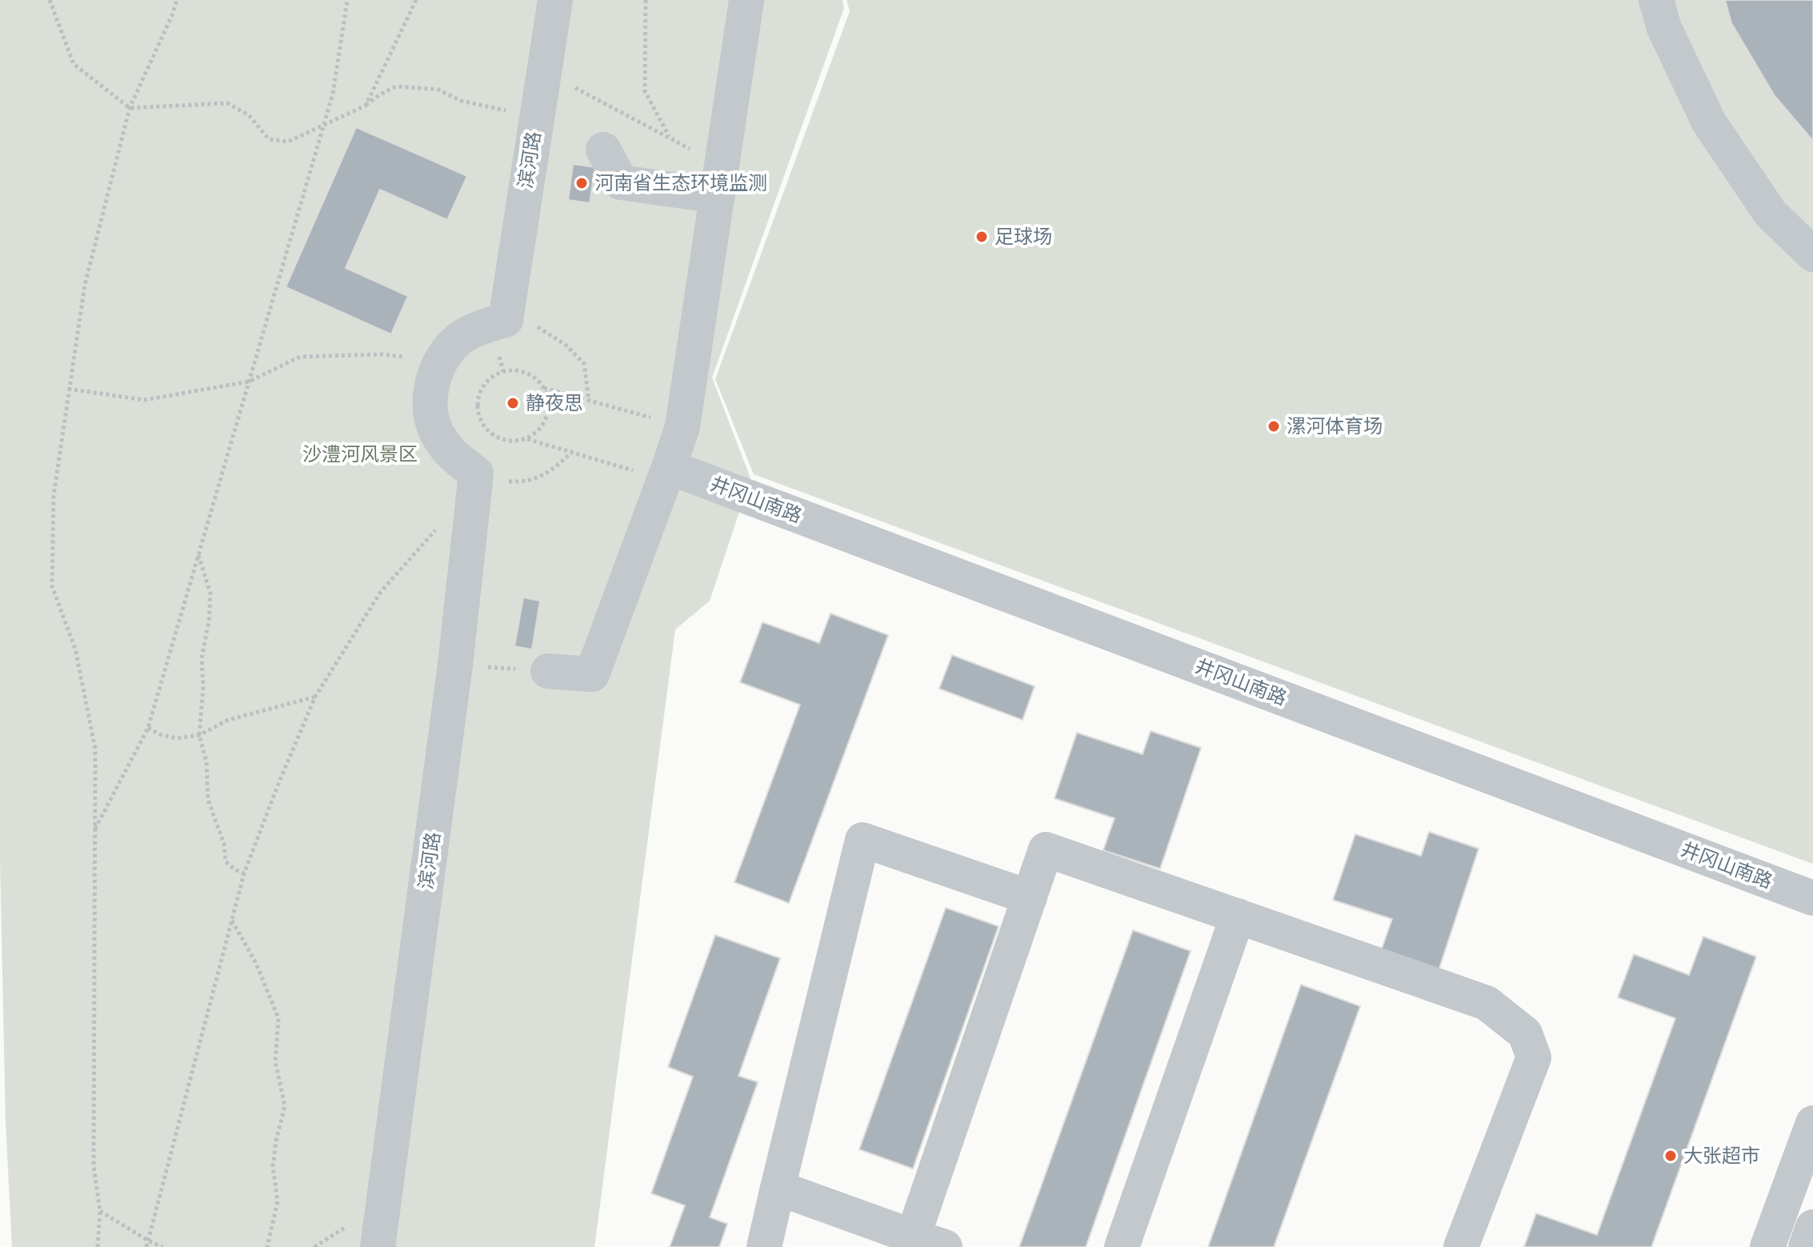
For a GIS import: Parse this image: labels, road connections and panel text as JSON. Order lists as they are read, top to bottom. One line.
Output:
{"streets":{"street":["滨河路","井冈山南路"]},"parks":["沙澧河风景区"],"places":["河南省生态环境监测","足球场","静夜思","漯河体育场","大张超市"]}
